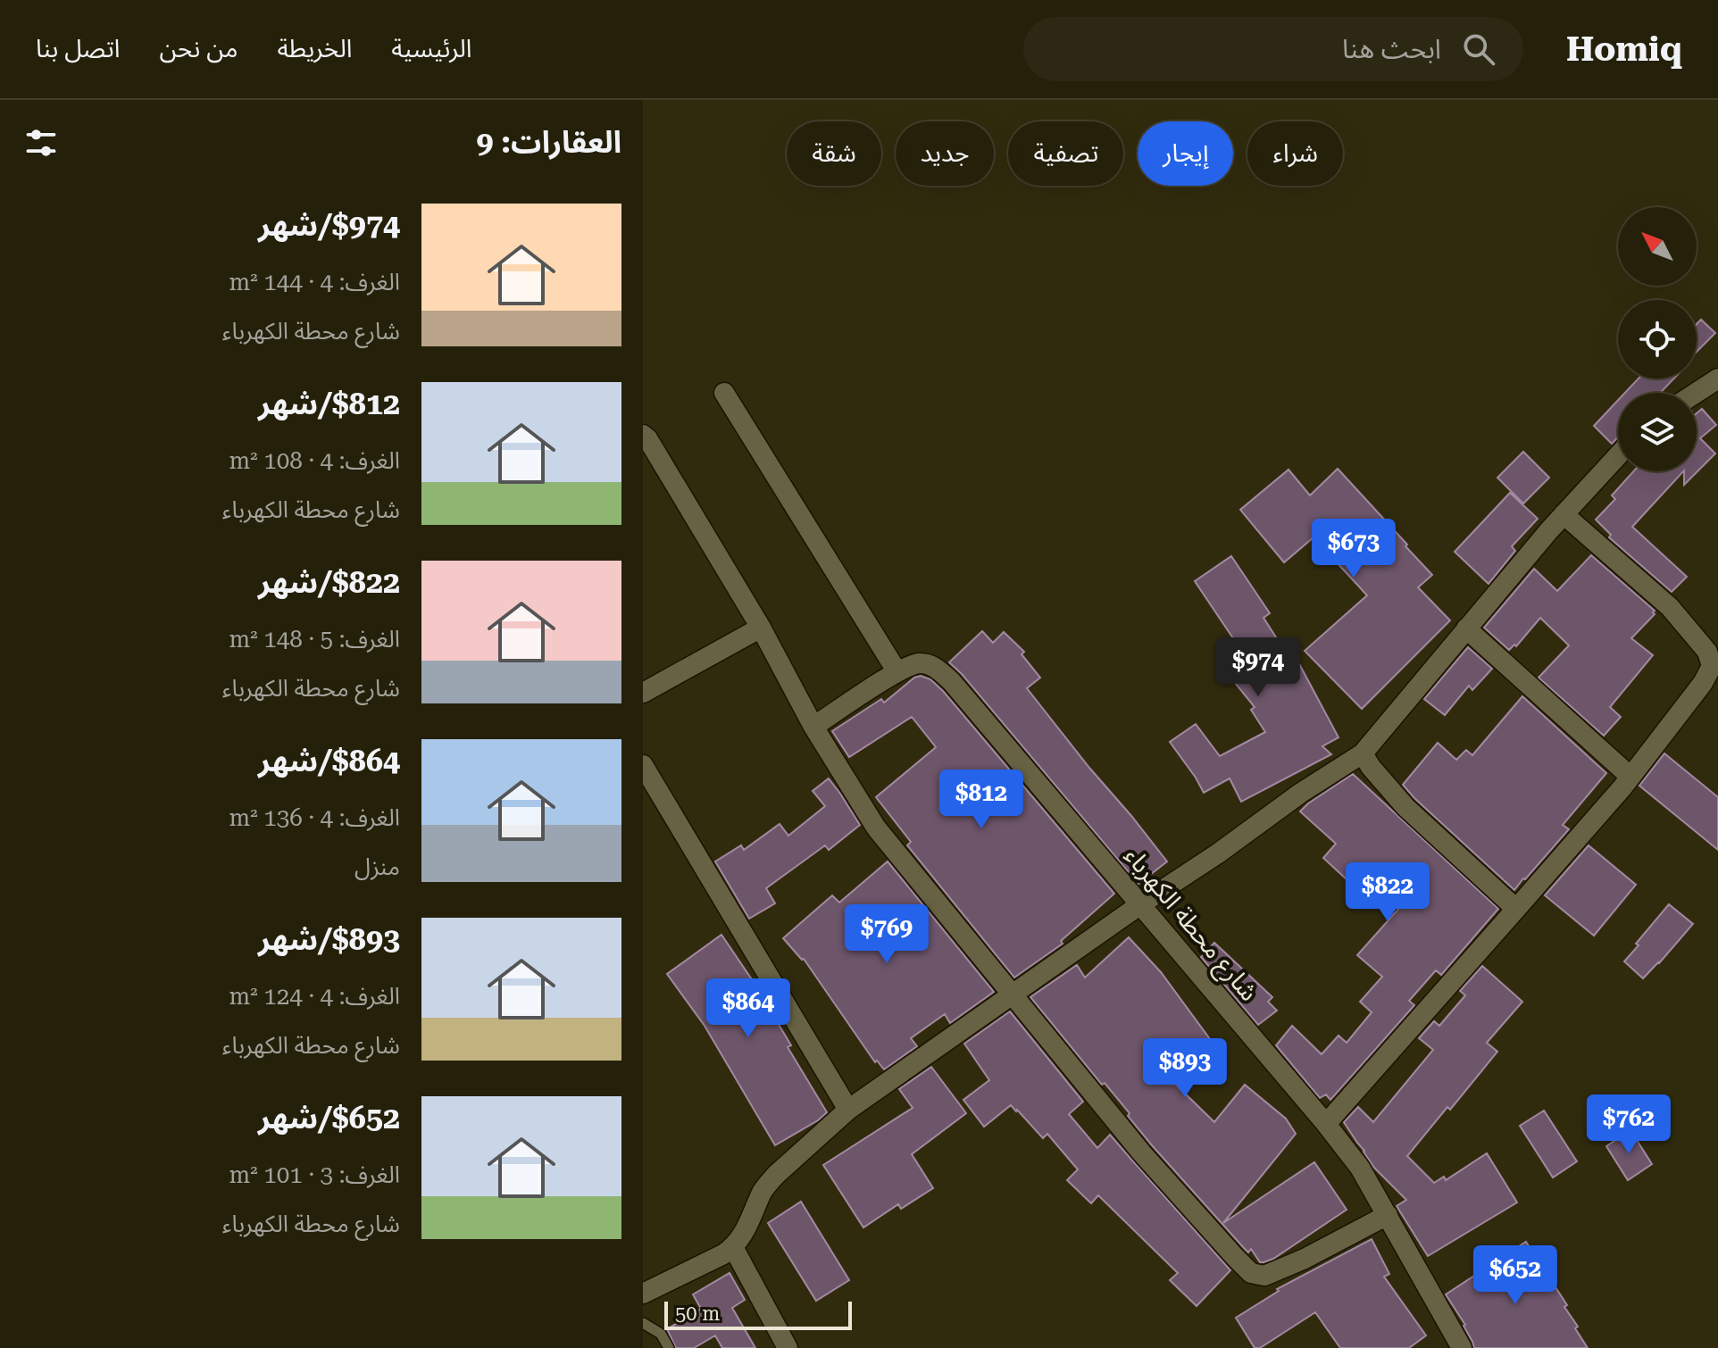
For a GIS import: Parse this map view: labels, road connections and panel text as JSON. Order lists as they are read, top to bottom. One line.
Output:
{"streets":{"street":["شارع محطة الكهرباء"]},"scale_bar":"50 m","north":"top left","page":{"header":"Homiq","search":"ابحث هنا","nav":["الرئيسية","الخريطة","من نحن","اتصل بنا"],"heading":"العقارات: 9","chip":["شراء","إيجار","تصفية","جديد","شقة"],"list":[{"name":"$974/شهر","note":"الغرف: 4 · 144 m² · شارع محطة الكهرباء"},{"name":"$812/شهر","note":"الغرف: 4 · 108 m² · شارع محطة الكهرباء"},{"name":"$822/شهر","note":"الغرف: 5 · 148 m² · شارع محطة الكهرباء"},{"name":"$864/شهر","note":"الغرف: 4 · 136 m² · منزل"},{"name":"$893/شهر","note":"الغرف: 4 · 124 m² · شارع محطة الكهرباء"},{"name":"$652/شهر","note":"الغرف: 3 · 101 m² · شارع محطة الكهرباء"}],"price":["$673","$974","$812","$822","$769","$864","$893","$762","$652"],"scale":"50 m"}}
